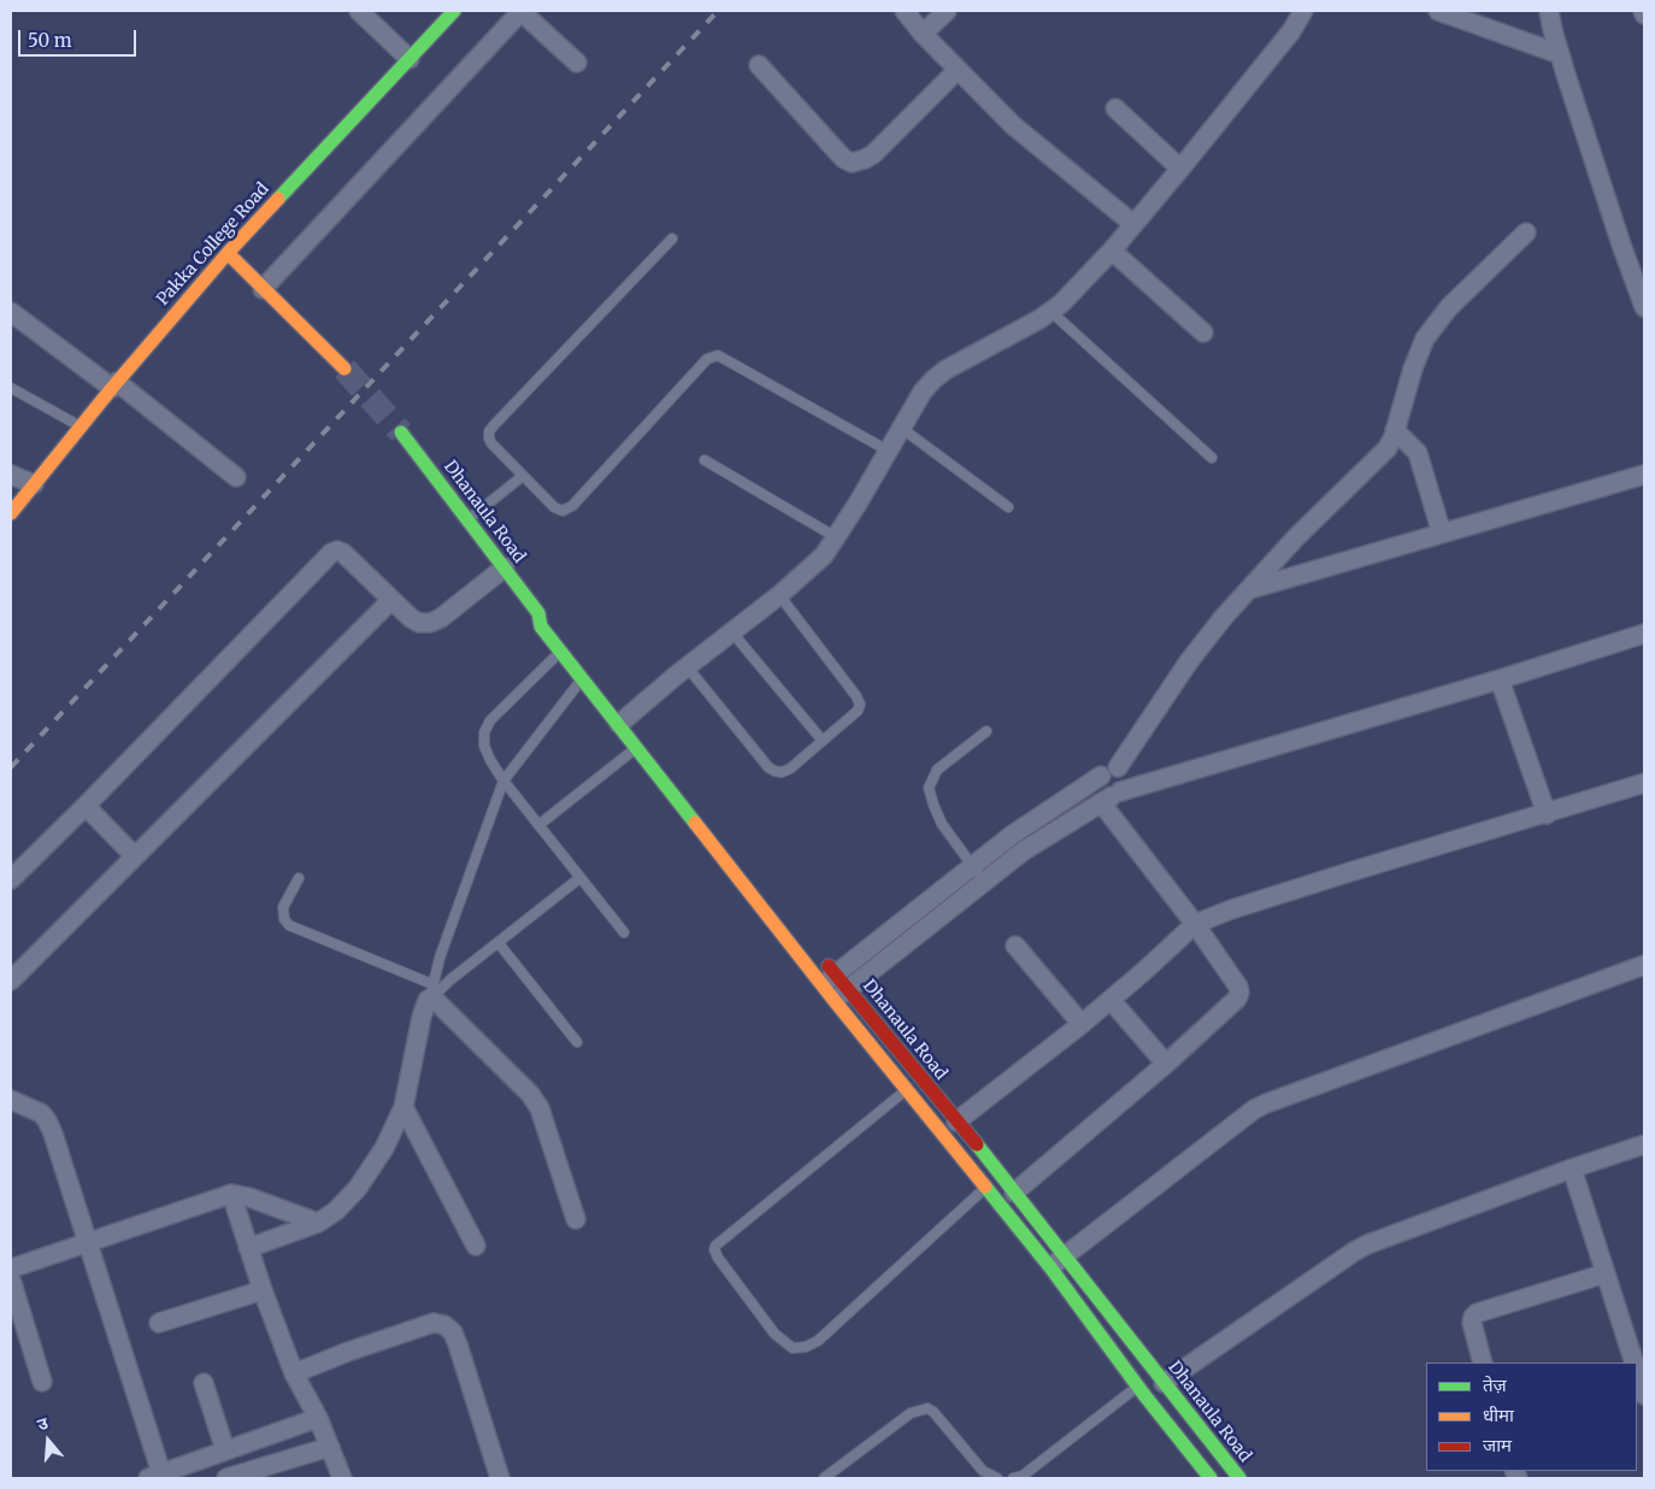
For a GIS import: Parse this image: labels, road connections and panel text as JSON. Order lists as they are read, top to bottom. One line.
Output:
{"streets":{"street":["Pakka College Road","Dhanaula Road"]},"legend":["तेज़","धीमा","जाम"],"scale_bar":"50 m","north":"top"}
